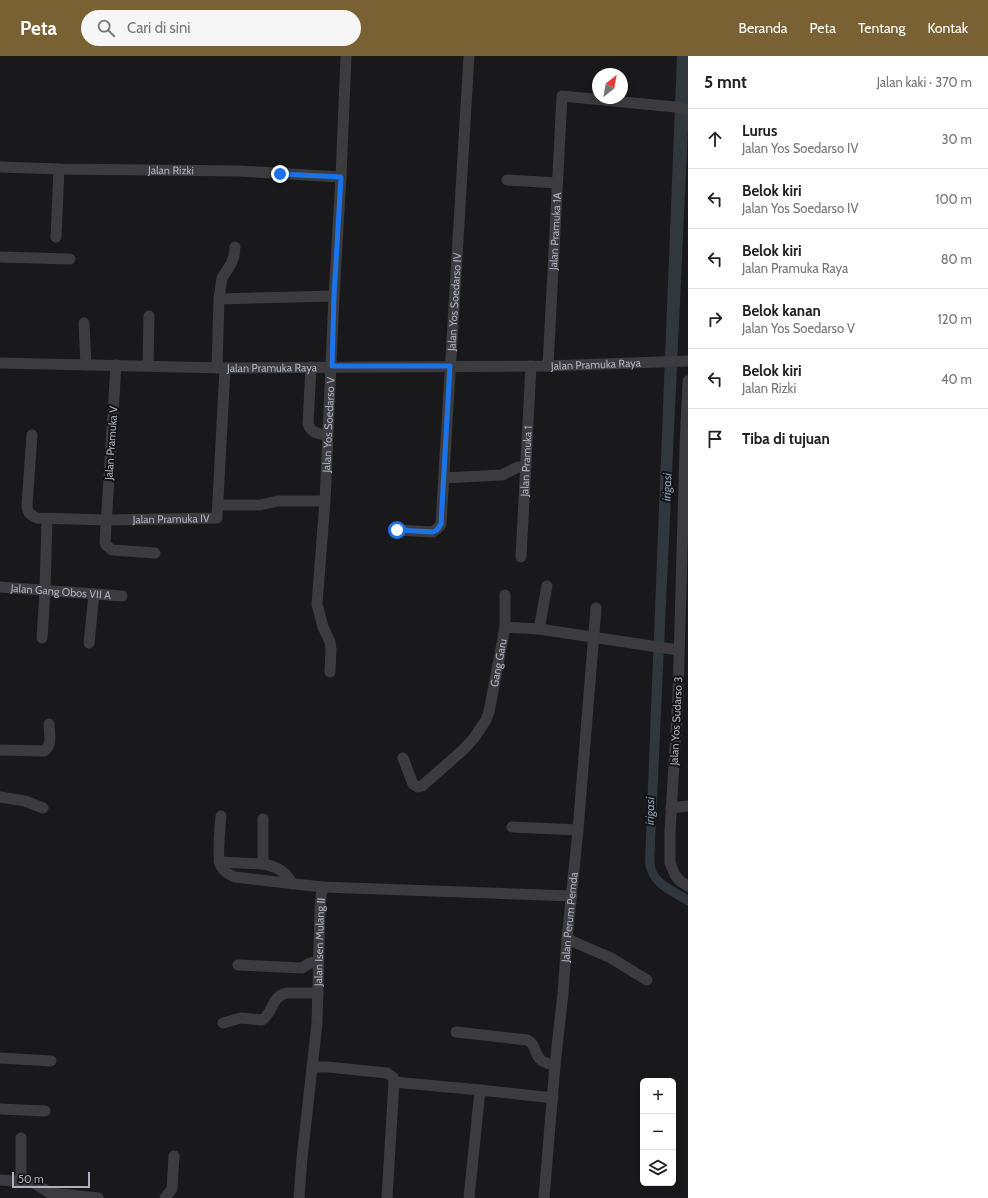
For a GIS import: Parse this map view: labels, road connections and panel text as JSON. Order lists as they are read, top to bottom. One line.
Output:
{"streets":{"street":["Jalan Rizki","Jalan Pramuka 1A","Jalan Yos Soedarso IV","Jalan Pramuka Raya","Jalan Yos Soedarso V","Jalan Pramuka V","Jalan Pramuka 1","Jalan Pramuka IV","Jalan Gang Obos VII A","Gang Garu","Jalan Yos Sudarso 3","Jalan Perum Pemda","Jalan Isen Mulang II"]},"crossings":[["Jalan Rizki","Jalan Yos Soedarso V"],["Jalan Pramuka 1A","Jalan Pramuka Raya"],["Jalan Yos Soedarso IV","Jalan Pramuka Raya"],["Jalan Pramuka Raya","Jalan Yos Soedarso V"],["Jalan Pramuka Raya","Jalan Pramuka V"],["Jalan Pramuka Raya","Jalan Pramuka 1"],["Jalan Pramuka Raya","Jalan Pramuka IV"],["Jalan Pramuka V","Jalan Pramuka IV"],["Gang Garu","Jalan Yos Sudarso 3"],["Gang Garu","Jalan Perum Pemda"],["Jalan Perum Pemda","Jalan Isen Mulang II"]],"water":["irigasi"],"scale_bar":"50 m","north":"top right","page":{"header":"Peta","search":"Cari di sini","nav":["Beranda","Peta","Tentang","Kontak"],"heading":["5 mnt","Jalan kaki · 370 m"],"list":[["Lurus","Jalan Yos Soedarso IV","30 m"],["Belok kiri","Jalan Yos Soedarso IV","100 m"],["Belok kiri","Jalan Pramuka Raya","80 m"],["Belok kanan","Jalan Yos Soedarso V","120 m"],["Belok kiri","Jalan Rizki","40 m"],"Tiba di tujuan"],"map_buttons":["+","−"],"scale":"50 m"}}
